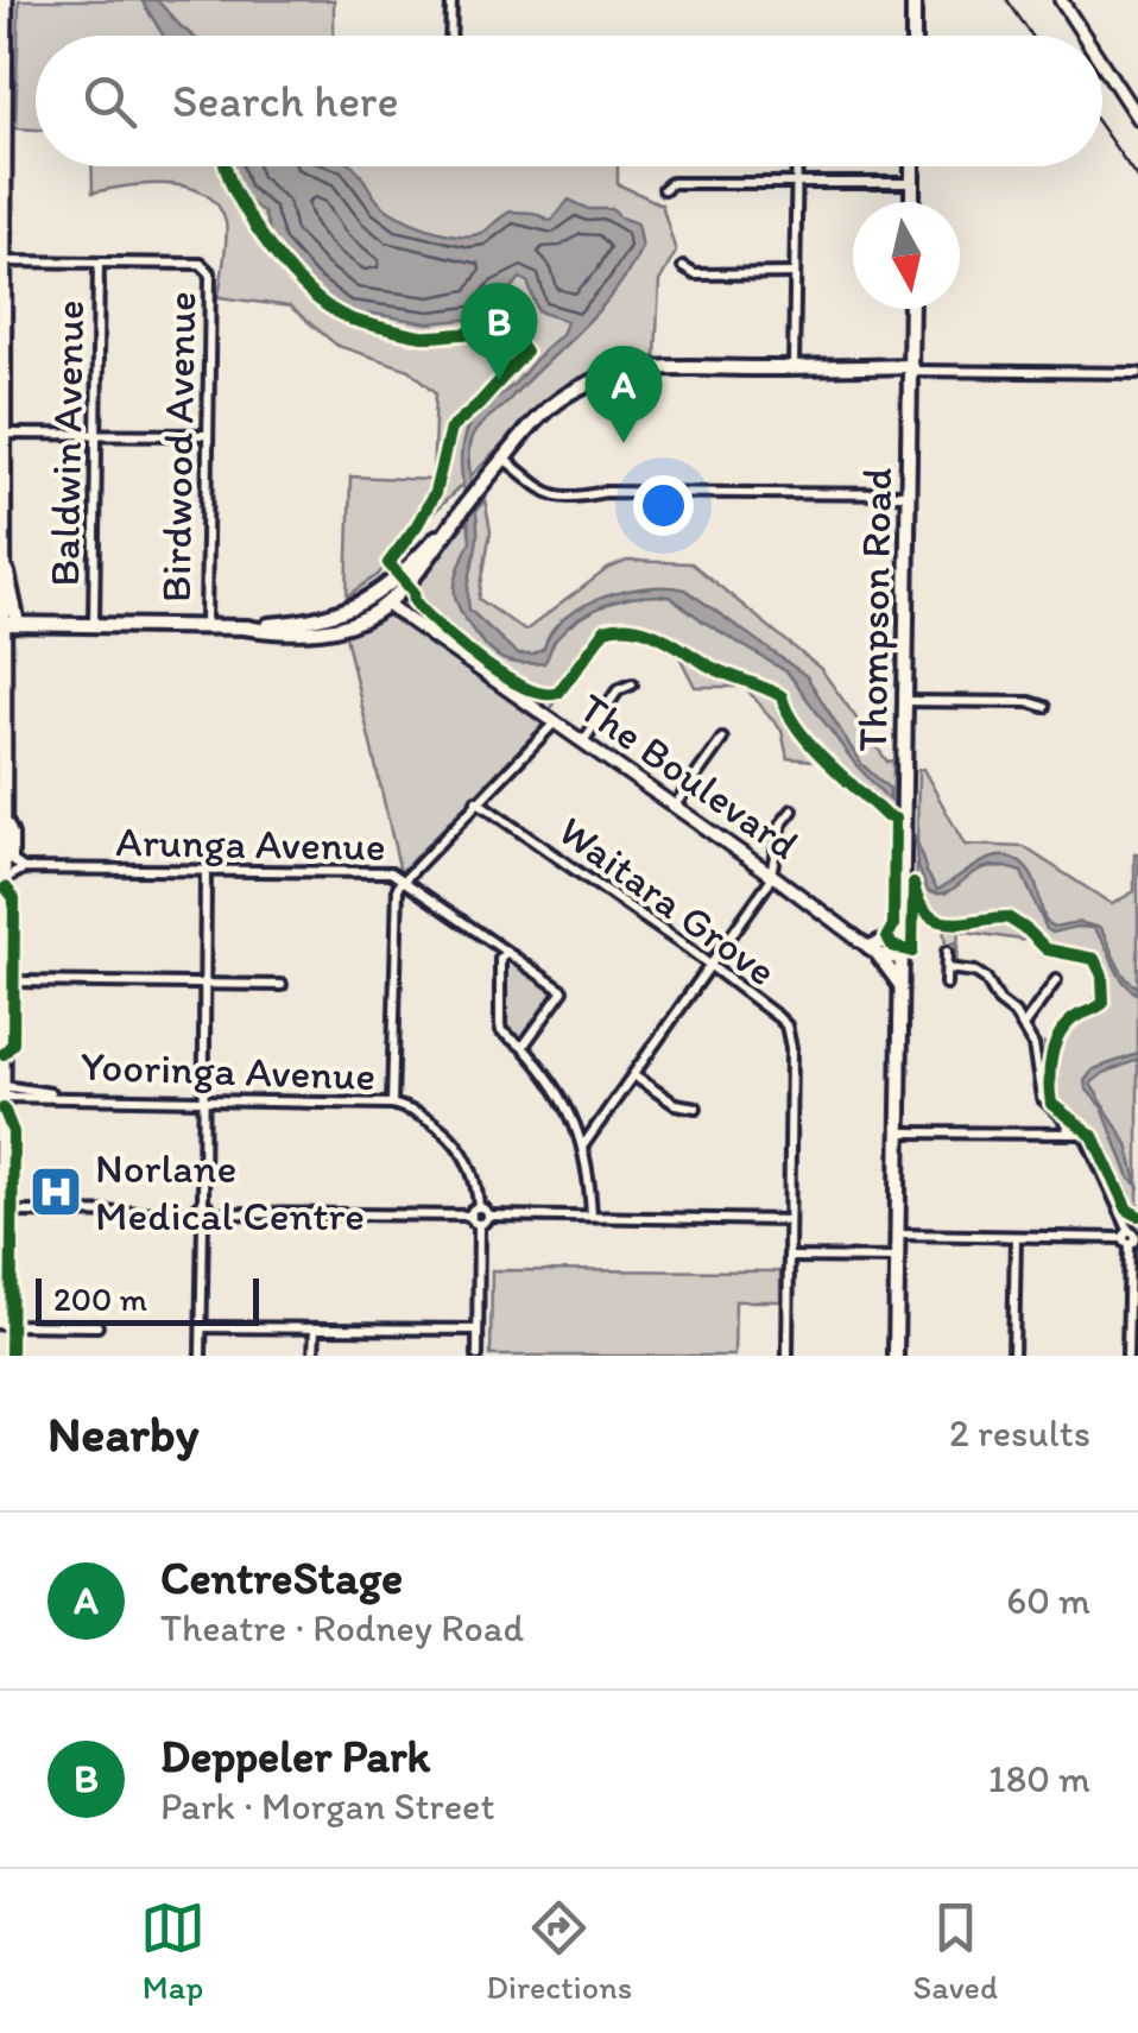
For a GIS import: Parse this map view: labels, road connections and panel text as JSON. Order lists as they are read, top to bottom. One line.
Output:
{"streets":{"main road":["Thompson Road"],"street":["Baldwin Avenue","Birdwood Avenue","The Boulevard","Arunga Avenue","Waitara Grove","Yooringa Avenue"]},"crossings":[["Baldwin Avenue","Birdwood Avenue"],["Thompson Road","The Boulevard"],["The Boulevard","Arunga Avenue"],["Arunga Avenue","Waitara Grove"]],"places":{"hospital":["Norlane Medical Centre"]},"scale_bar":"200 m","north":"bottom","page":{"search":"Search here","pins":["B","A"],"scale":"200 m","heading":["Nearby","2 results"],"list":[{"mark":"A","name":"CentreStage","note":"Theatre · Rodney Road","value":"60 m"},{"mark":"B","name":"Deppeler Park","note":"Park · Morgan Street","value":"180 m"}],"nav":["Map","Directions","Saved"]}}
